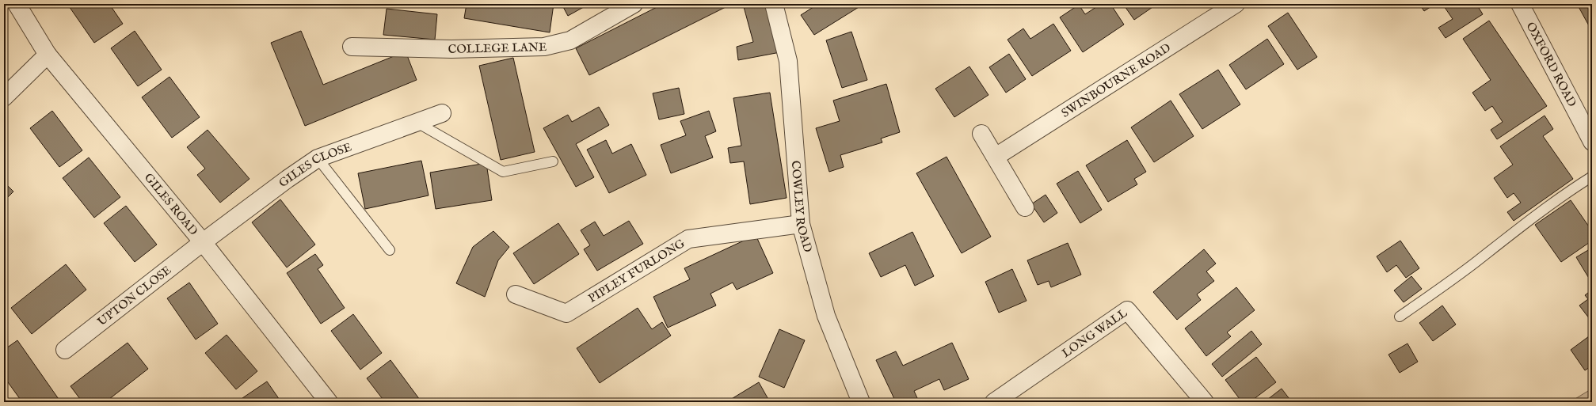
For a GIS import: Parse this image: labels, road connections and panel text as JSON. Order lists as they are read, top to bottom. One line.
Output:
{"streets":{"street":["COLLEGE LANE","OXFORD ROAD","SWINBOURNE ROAD","GILES CLOSE","GILES ROAD","COWLEY ROAD","PIPLEY FURLONG","UPTON CLOSE","LONG WALL"]},"crossings":[["GILES CLOSE","GILES ROAD"],["GILES CLOSE","UPTON CLOSE"],["GILES ROAD","UPTON CLOSE"],["COWLEY ROAD","PIPLEY FURLONG"]]}
